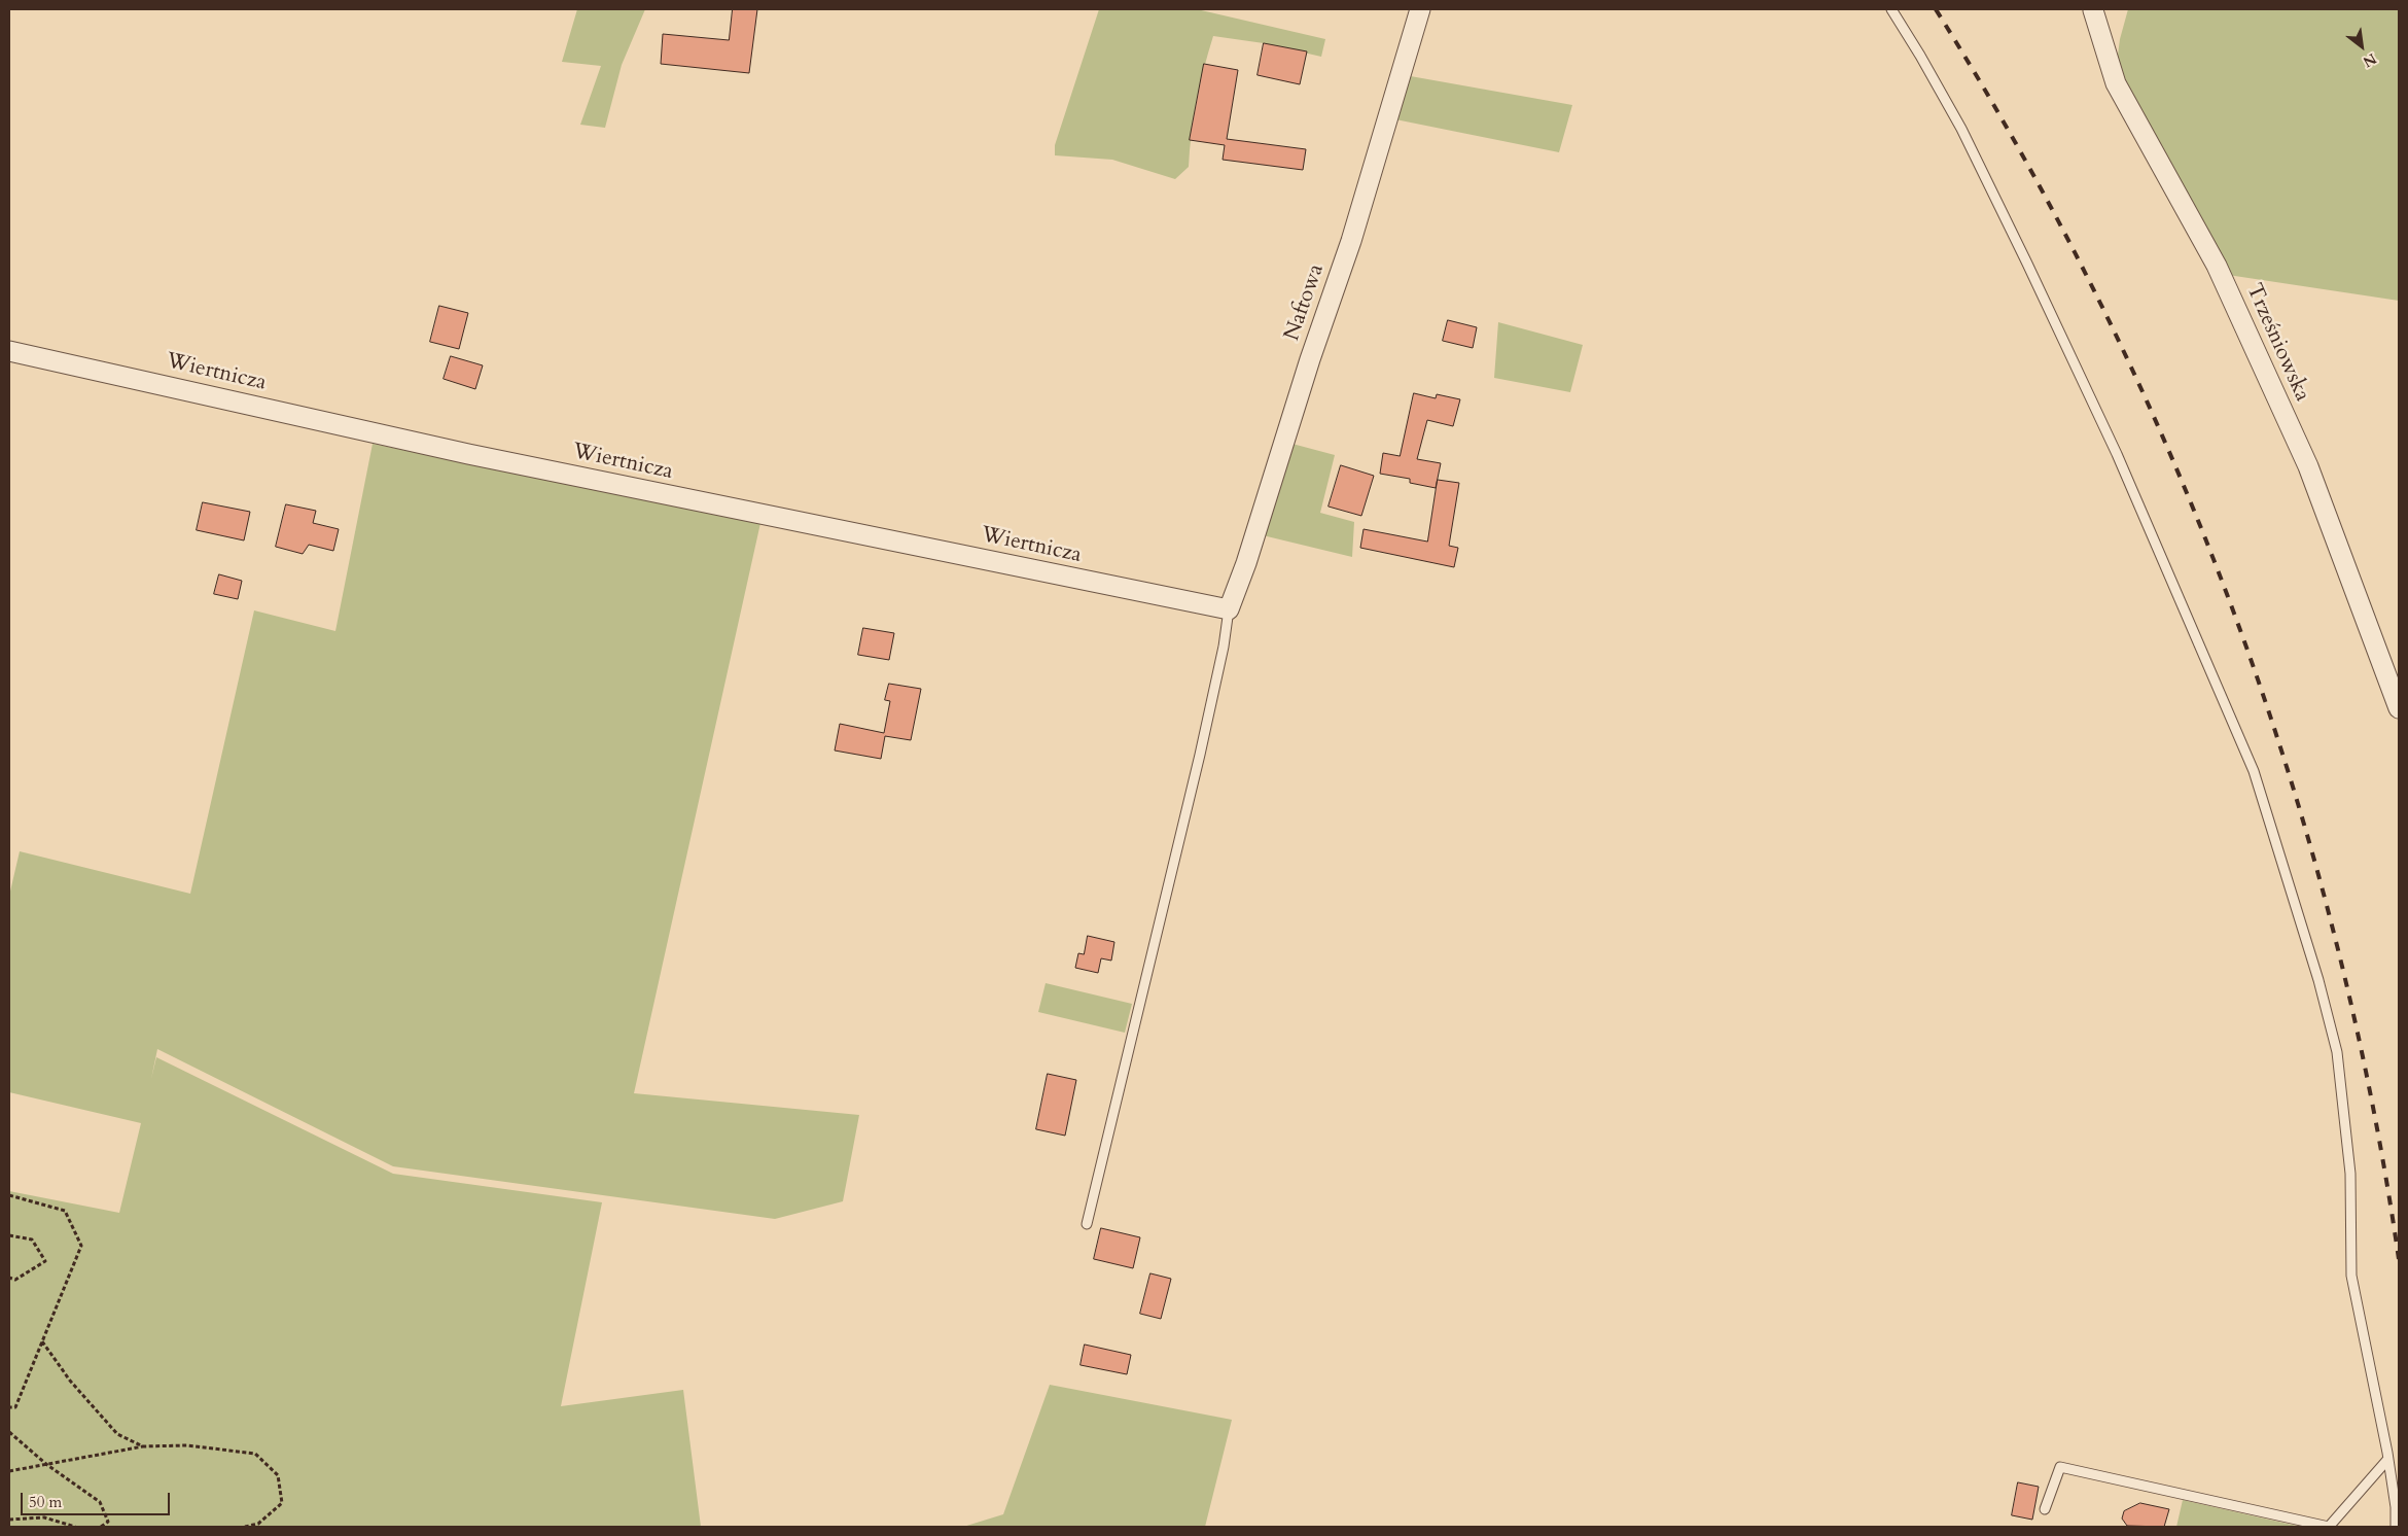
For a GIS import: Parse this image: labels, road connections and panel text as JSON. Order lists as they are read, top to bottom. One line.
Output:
{"streets":{"street":["Naftowa","Trześniowska","Wiertnicza"]},"crossings":[["Naftowa","Wiertnicza"]],"scale_bar":"50 m","north":"bottom right"}
